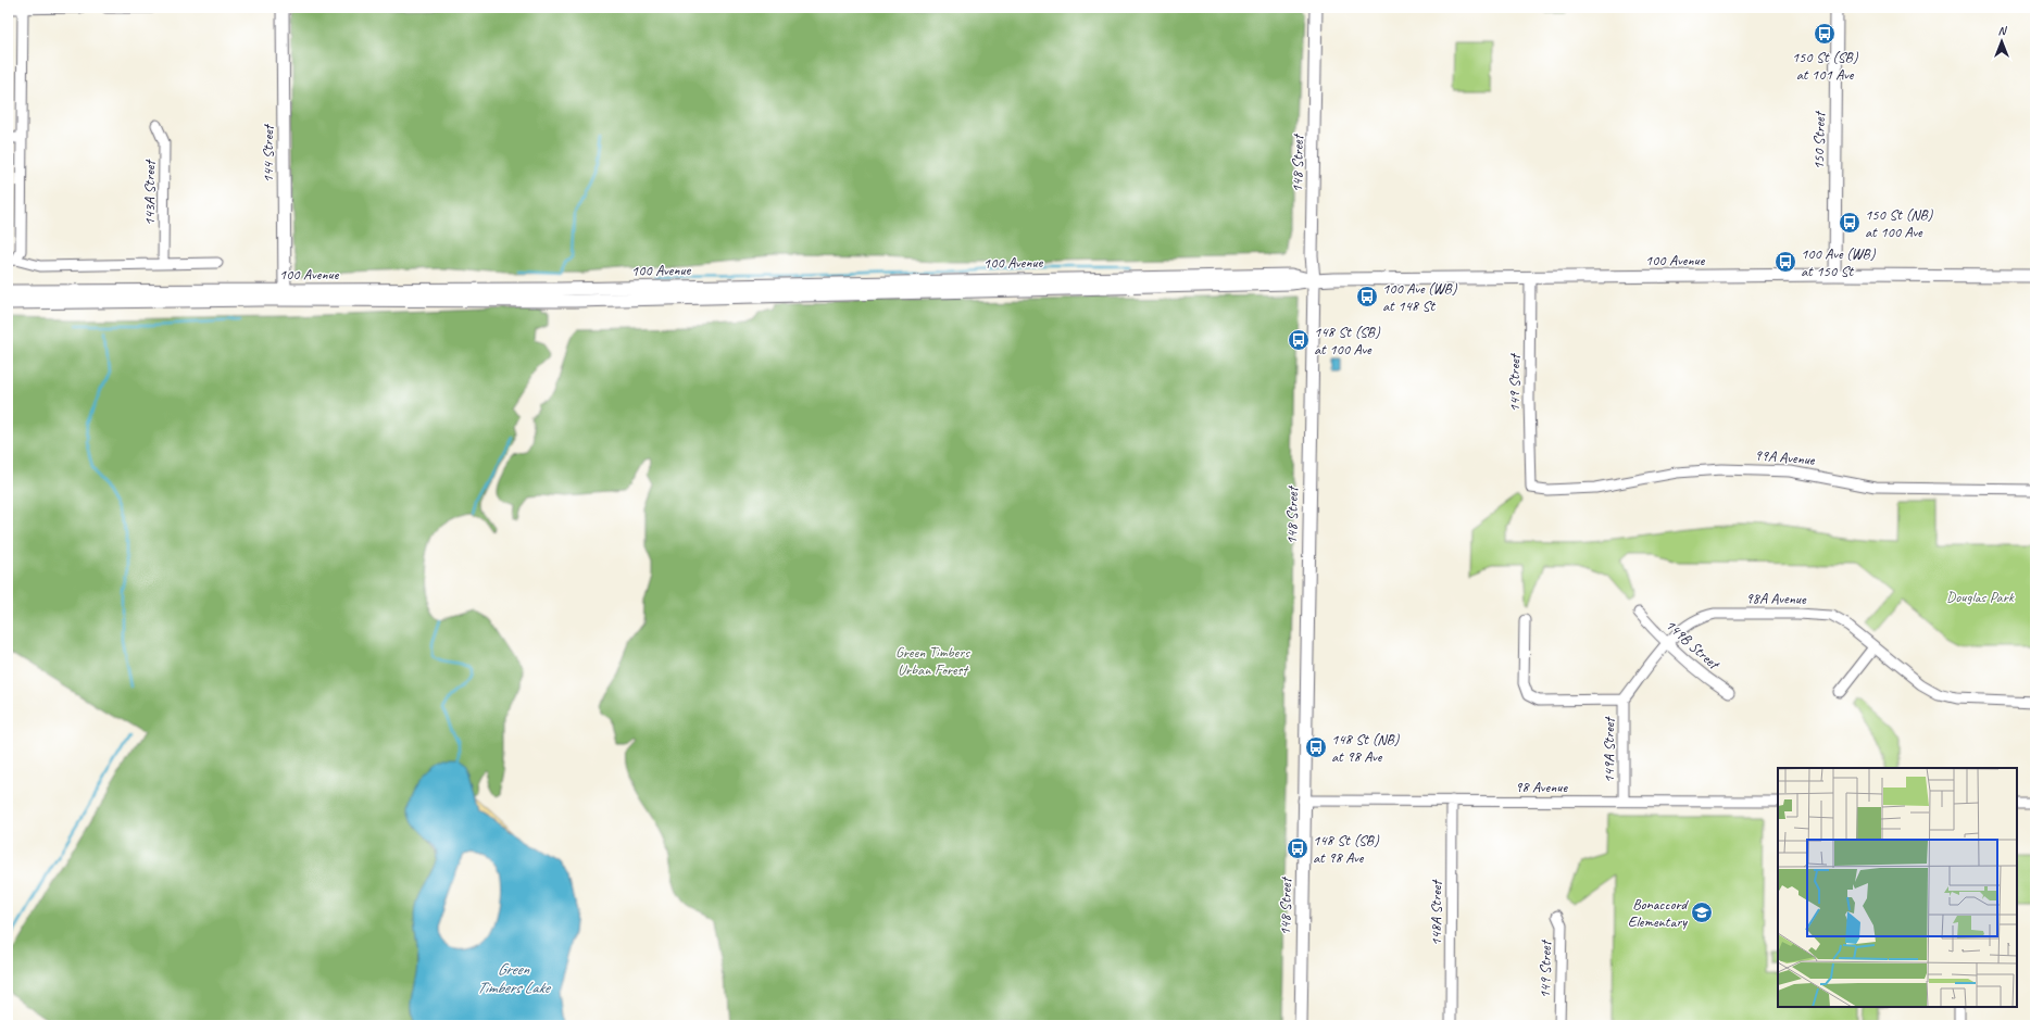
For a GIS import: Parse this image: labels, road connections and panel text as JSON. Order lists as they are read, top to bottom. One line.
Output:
{"streets":{"main road":["150 Street","144 Street","148 Street","100 Avenue"],"street":["143A Street","149 Street","99A Avenue","98A Avenue","149B Street","149A Street","98 Avenue","148A Street"]},"crossings":[["150 Street","100 Avenue"],["144 Street","100 Avenue"],["148 Street","100 Avenue"],["148 Street","98 Avenue"],["100 Avenue","149 Street"],["149 Street","99A Avenue"],["98A Avenue","149B Street"],["98A Avenue","149A Street"],["149A Street","98 Avenue"],["98 Avenue","148A Street"]],"water":["Green Timbers Lake"],"parks":["Douglas Park","Green Timbers Urban Forest"],"places":{"bus stop":["150 St (SB) at 101 Ave","150 St (NB) at 100 Ave","100 Ave (WB) at 150 St","100 Ave (WB) at 148 St","148 St (SB) at 100 Ave","148 St (NB) at 98 Ave","148 St (SB) at 98 Ave"],"school or university":["Bonaccord Elementary"]},"north":"top"}
